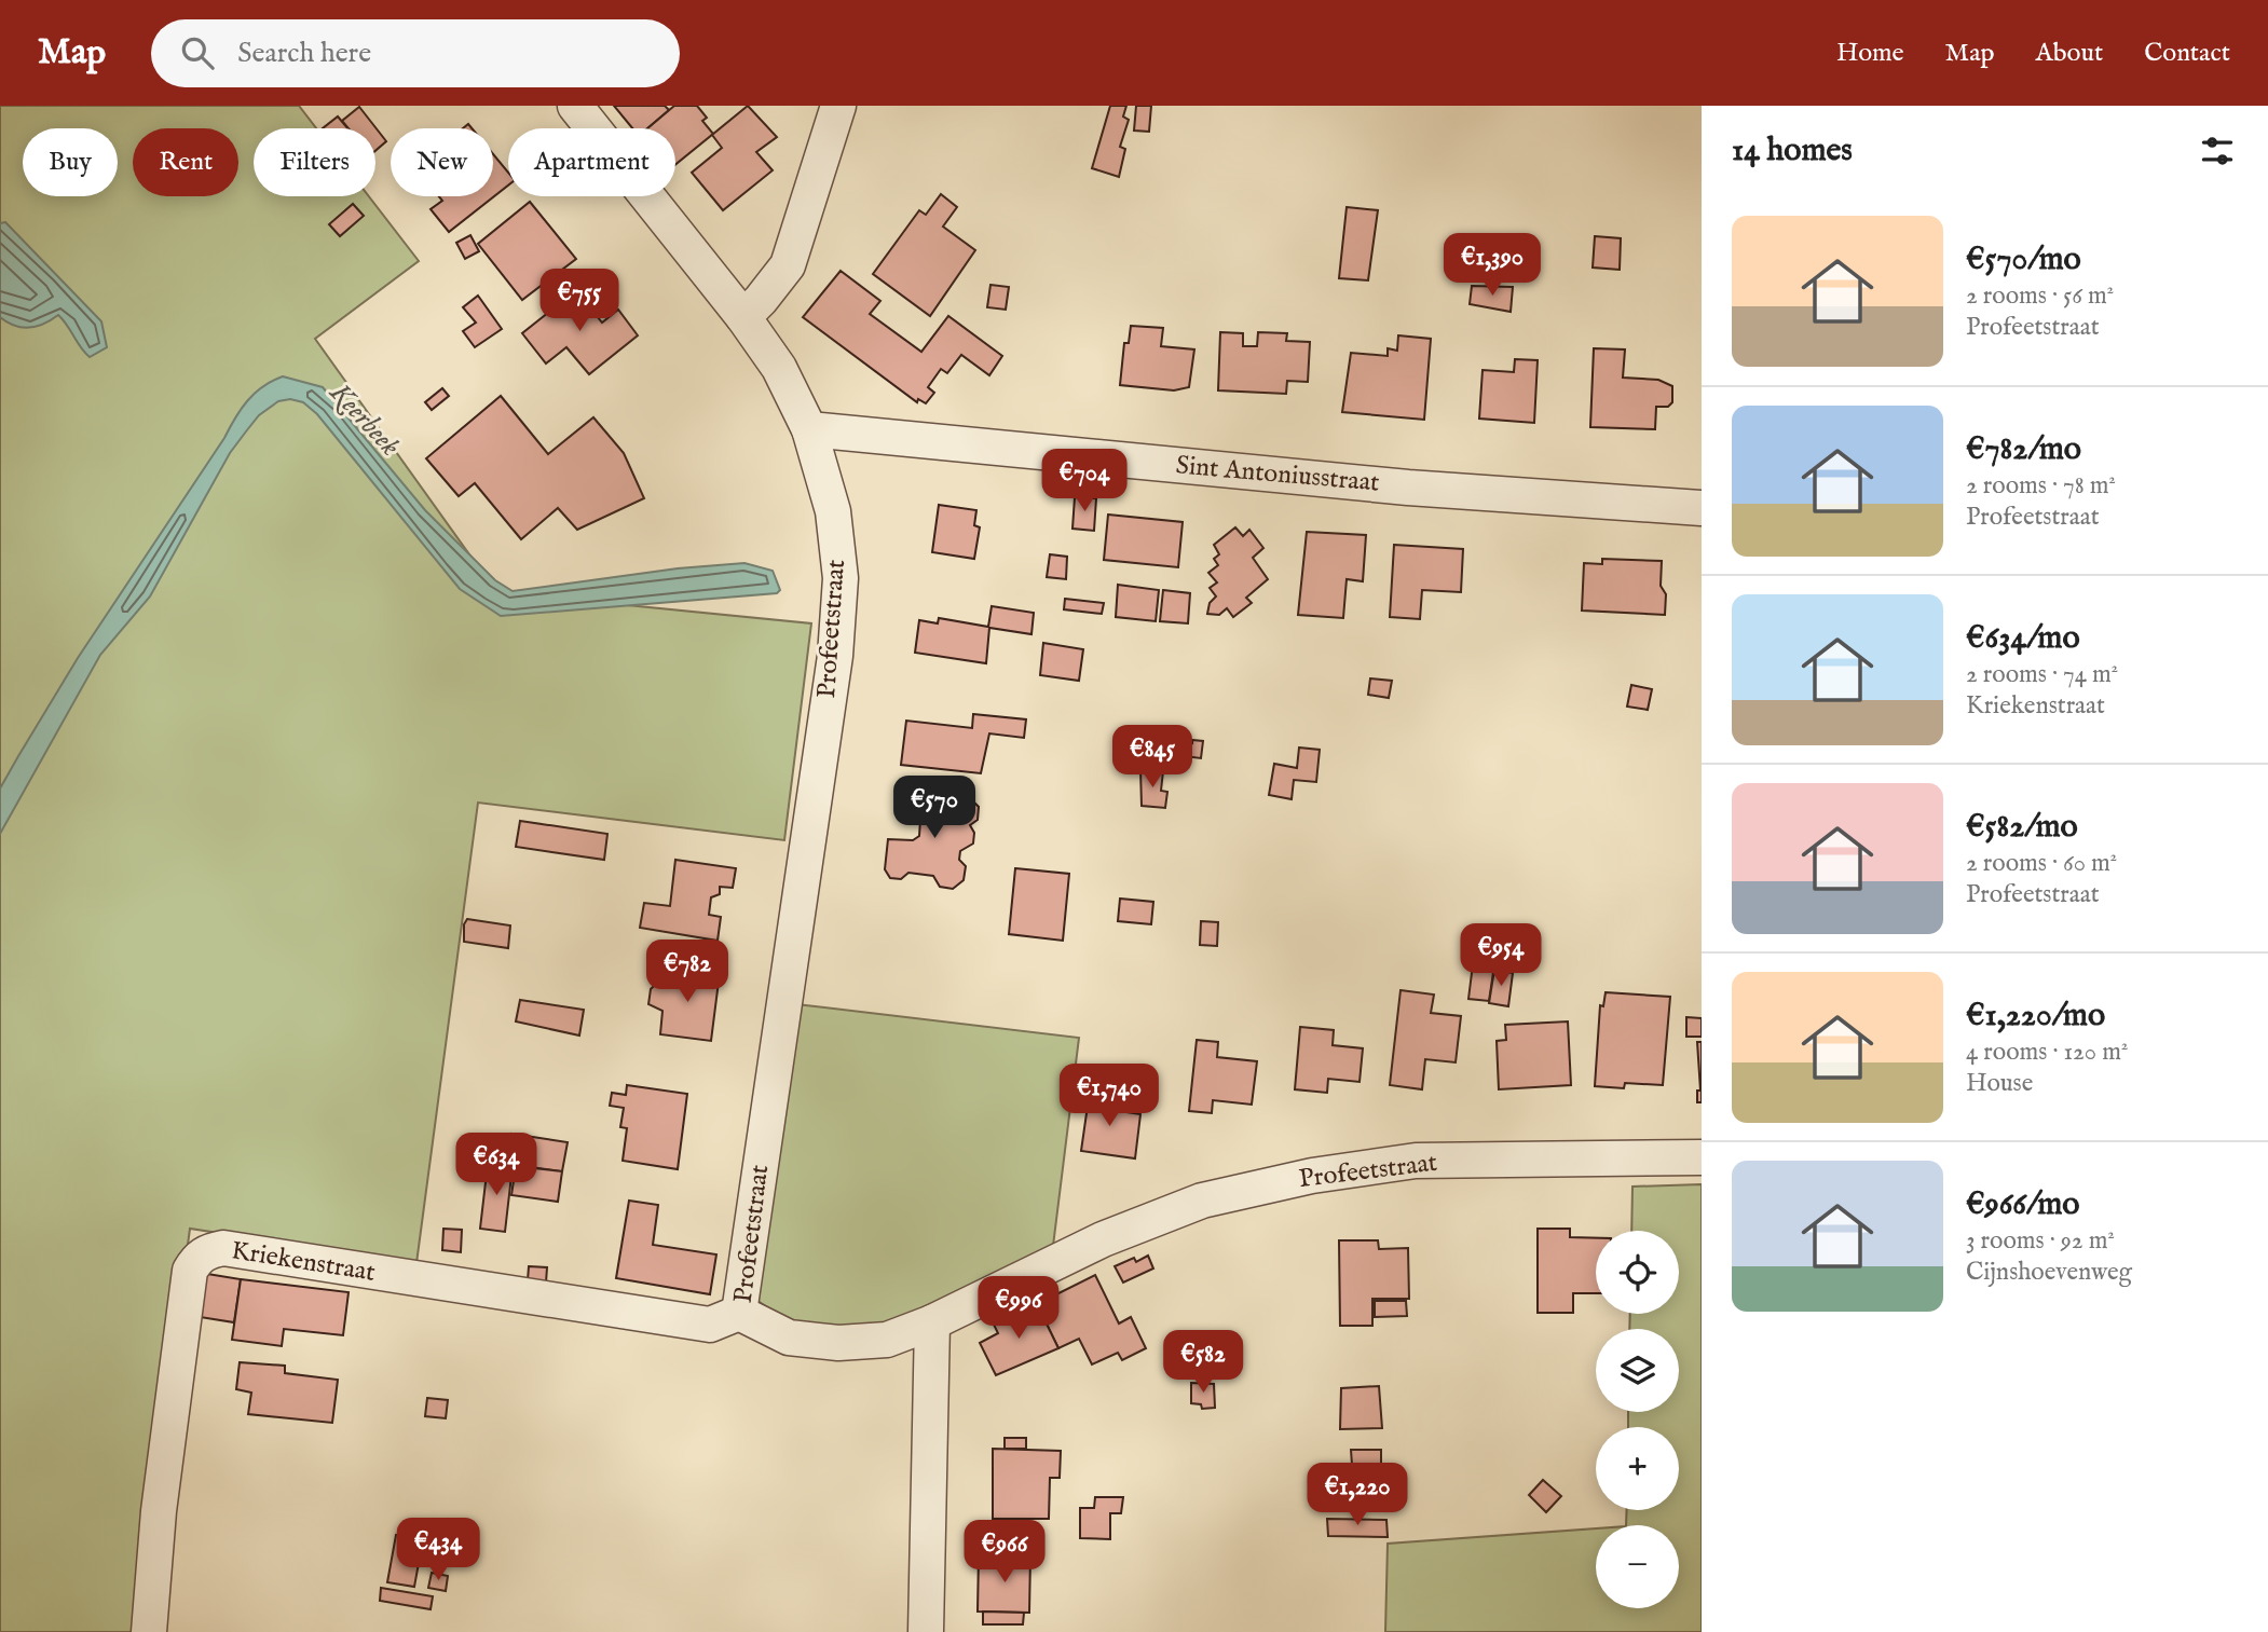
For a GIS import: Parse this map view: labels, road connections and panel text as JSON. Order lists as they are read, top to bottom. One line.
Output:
{"streets":{"street":["Sint Antoniusstraat","Profeetstraat","Kriekenstraat"]},"crossings":[["Sint Antoniusstraat","Profeetstraat"],["Profeetstraat","Kriekenstraat"]],"water":["Keerbeek"],"page":{"header":"Map","search":"Search here","nav":["Home","Map","About","Contact"],"heading":"14 homes","chip":["Buy","Rent","Filters","New","Apartment"],"list":[{"name":"€570/mo","note":"2 rooms · 56 m² · Profeetstraat"},{"name":"€782/mo","note":"2 rooms · 78 m² · Profeetstraat"},{"name":"€634/mo","note":"2 rooms · 74 m² · Kriekenstraat"},{"name":"€582/mo","note":"2 rooms · 60 m² · Profeetstraat"},{"name":"€1,220/mo","note":"4 rooms · 120 m² · House"},{"name":"€966/mo","note":"3 rooms · 92 m² · Cijnshoevenweg"}],"price":["€1,390","€755","€704","€845","€570","€954","€782","€1,740","€634","€996","€582","€1,220","€434","€966"],"map_buttons":["+","−"]}}
